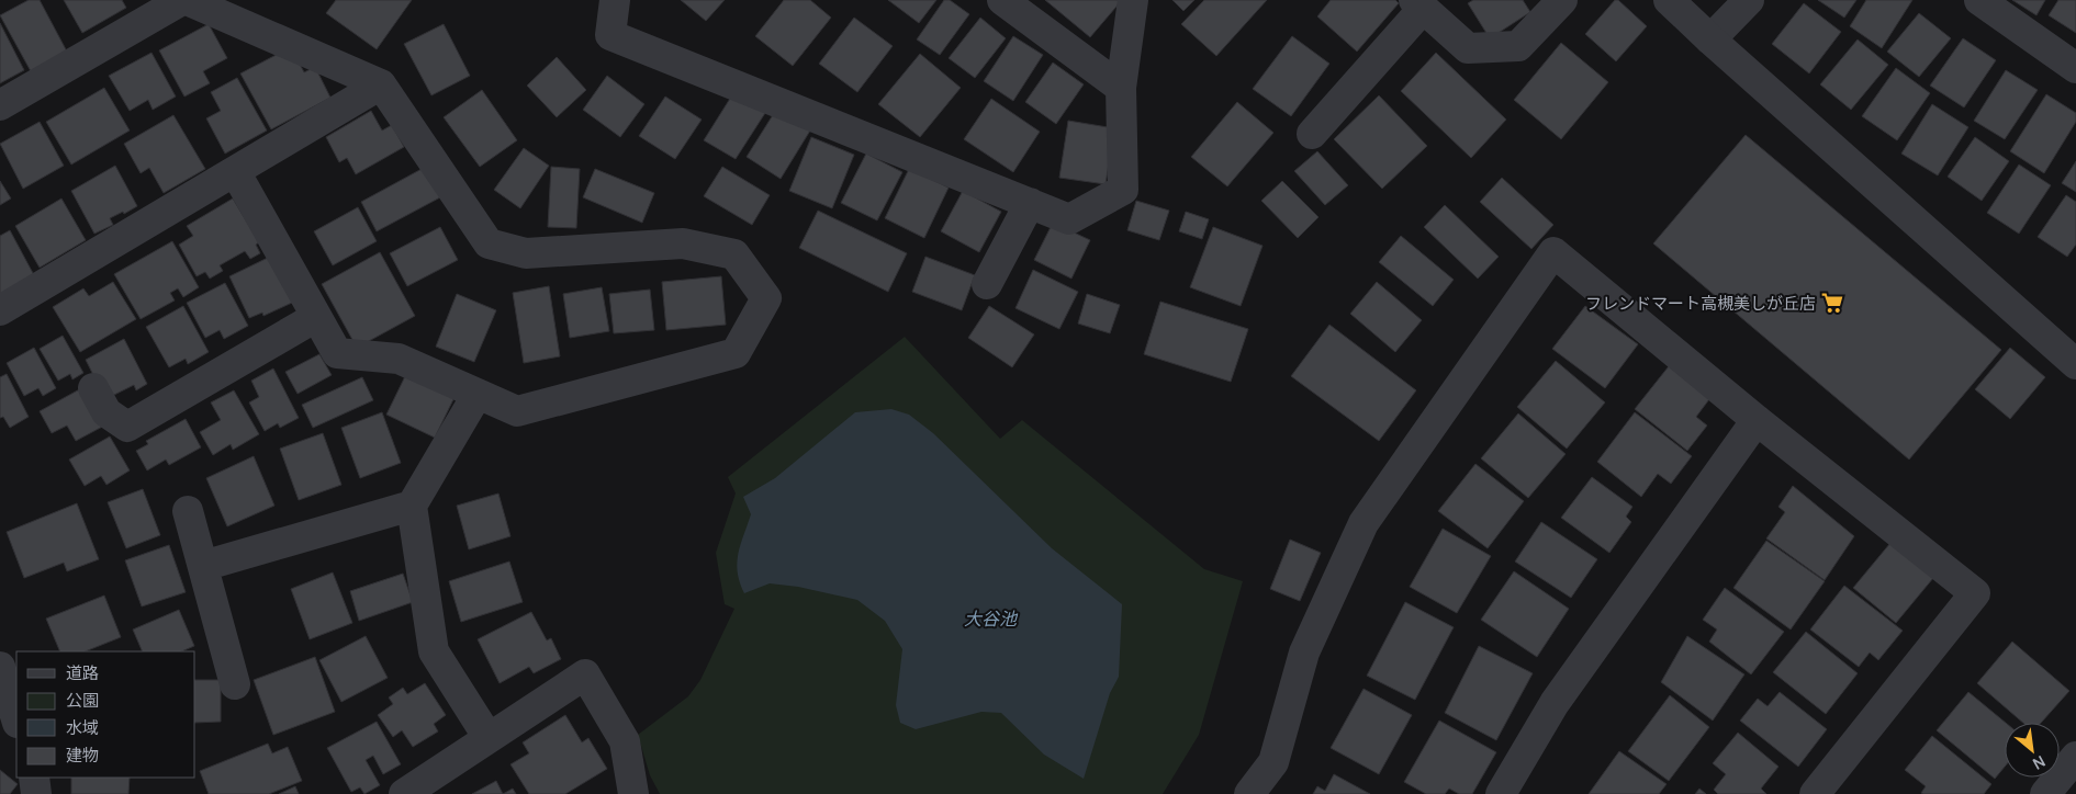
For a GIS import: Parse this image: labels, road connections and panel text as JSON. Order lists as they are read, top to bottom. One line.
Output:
{"water":["大谷池"],"places":{"supermarket":["フレンドマート高槻美しが丘店"]},"legend":["道路","公園","水域","建物"],"north":"bottom right"}
